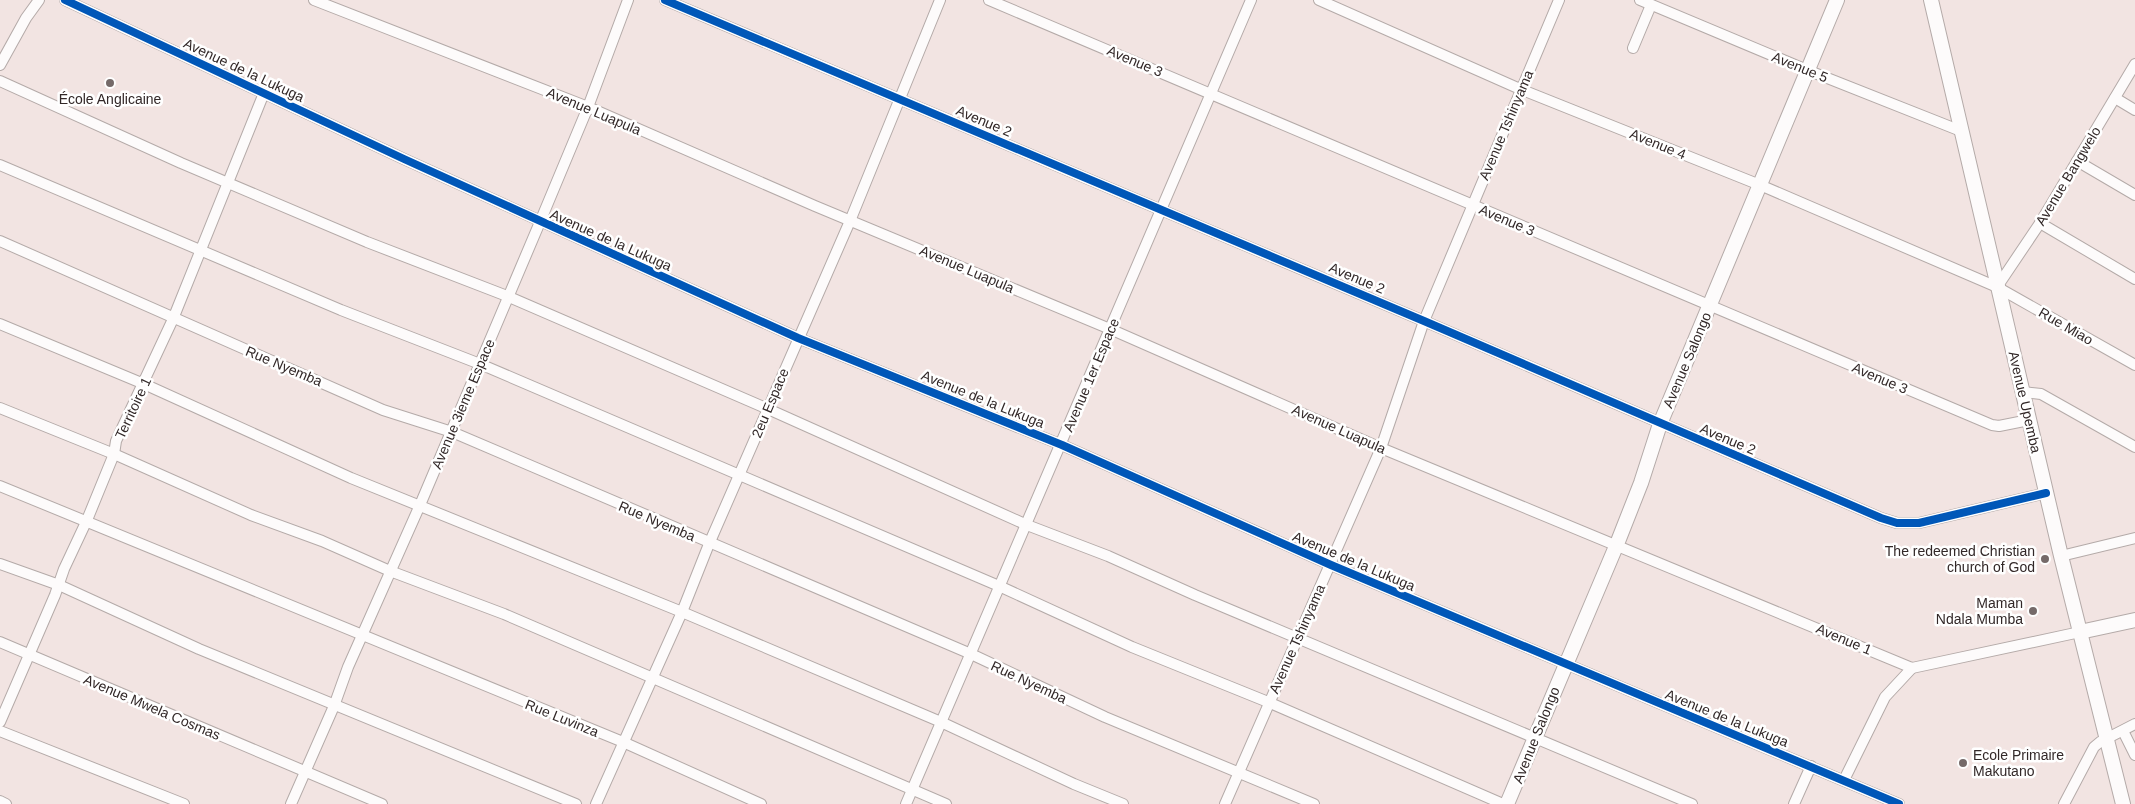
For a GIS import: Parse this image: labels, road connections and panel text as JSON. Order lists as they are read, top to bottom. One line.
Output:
{"streets":{"street":["Avenue 3","Avenue 5","Avenue de la Lukuga","Avenue Luapula","Avenue 2","Avenue Tshinyama","Avenue 4","Avenue Bangwelo","Rue Miao","Avenue Salongo","Rue Nyemba","Avenue 1er Espace","Avenue Upemba","2eu Espace","Avenue 3ieme Espace","Territoire 1","Avenue 1","Avenue Mwela Cosmas","Rue Luvinza"]},"crossings":[["Avenue 3","Avenue Tshinyama"],["Avenue 3","Avenue Salongo"],["Avenue 3","Avenue 1er Espace"],["Avenue 3","Avenue Upemba"],["Avenue 5","Avenue Salongo"],["Avenue 5","Avenue Upemba"],["Avenue de la Lukuga","Avenue Tshinyama"],["Avenue de la Lukuga","Avenue Salongo"],["Avenue de la Lukuga","Avenue 1er Espace"],["Avenue de la Lukuga","2eu Espace"],["Avenue de la Lukuga","Avenue 3ieme Espace"],["Avenue de la Lukuga","Territoire 1"],["Avenue Luapula","Avenue Tshinyama"],["Avenue Luapula","Avenue Salongo"],["Avenue Luapula","Avenue 1er Espace"],["Avenue Luapula","2eu Espace"],["Avenue Luapula","Avenue 3ieme Espace"],["Avenue Luapula","Avenue 1"],["Avenue 2","Avenue Tshinyama"],["Avenue 2","Avenue Salongo"],["Avenue 2","Avenue 1er Espace"],["Avenue 2","Avenue Upemba"],["Avenue 2","2eu Espace"],["Avenue Tshinyama","Avenue 4"],["Avenue Tshinyama","Rue Nyemba"],["Avenue 4","Avenue Bangwelo"],["Avenue 4","Rue Miao"],["Avenue 4","Avenue Salongo"],["Avenue 4","Avenue Upemba"],["Avenue Bangwelo","Rue Miao"],["Avenue Bangwelo","Avenue Upemba"],["Rue Miao","Avenue Upemba"],["Avenue Salongo","Avenue 1"],["Rue Nyemba","Avenue 1er Espace"],["Rue Nyemba","2eu Espace"],["Rue Nyemba","Avenue 3ieme Espace"],["Rue Nyemba","Territoire 1"],["2eu Espace","Rue Luvinza"],["Avenue 3ieme Espace","Avenue Mwela Cosmas"],["Avenue 3ieme Espace","Rue Luvinza"],["Territoire 1","Avenue Mwela Cosmas"],["Territoire 1","Rue Luvinza"]],"places":["École Anglicaine","The redeemed Christian church of God","Maman Ndala Mumba","Ecole Primaire Makutano"]}
